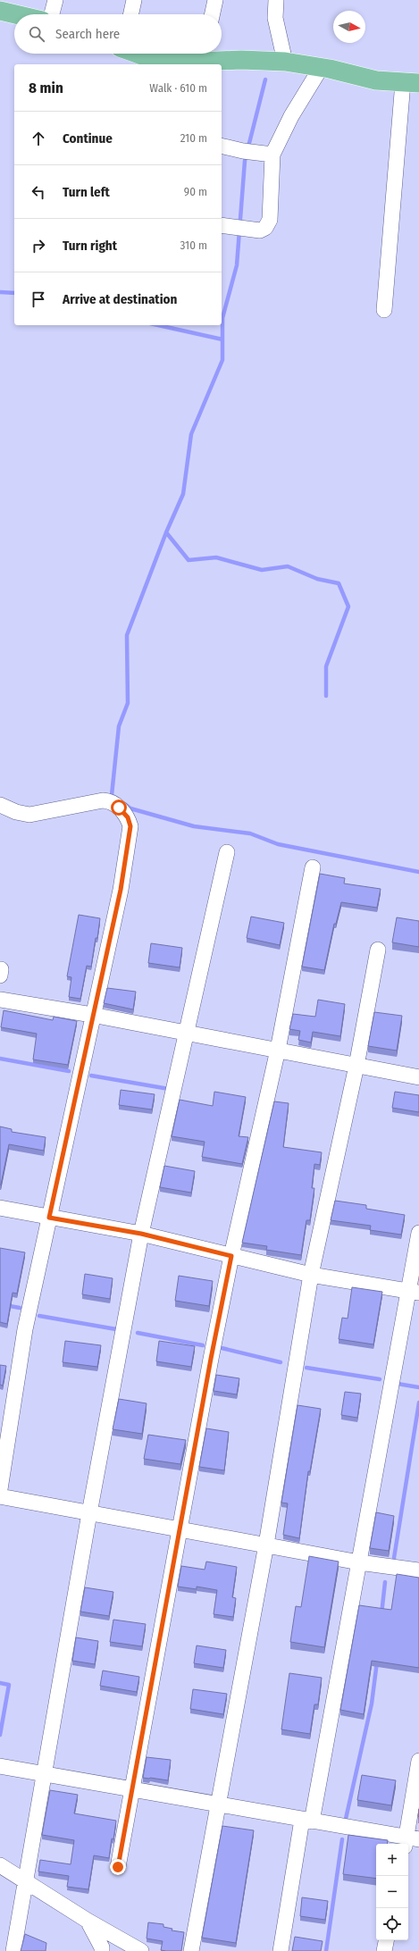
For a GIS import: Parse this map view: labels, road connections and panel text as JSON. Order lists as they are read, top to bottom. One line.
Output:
{"north":"right","page":{"search":"Search here","heading":["8 min","Walk · 610 m"],"list":[["Continue","210 m"],["Turn left","90 m"],["Turn right","310 m"],"Arrive at destination"],"map_buttons":["+","−"]}}
